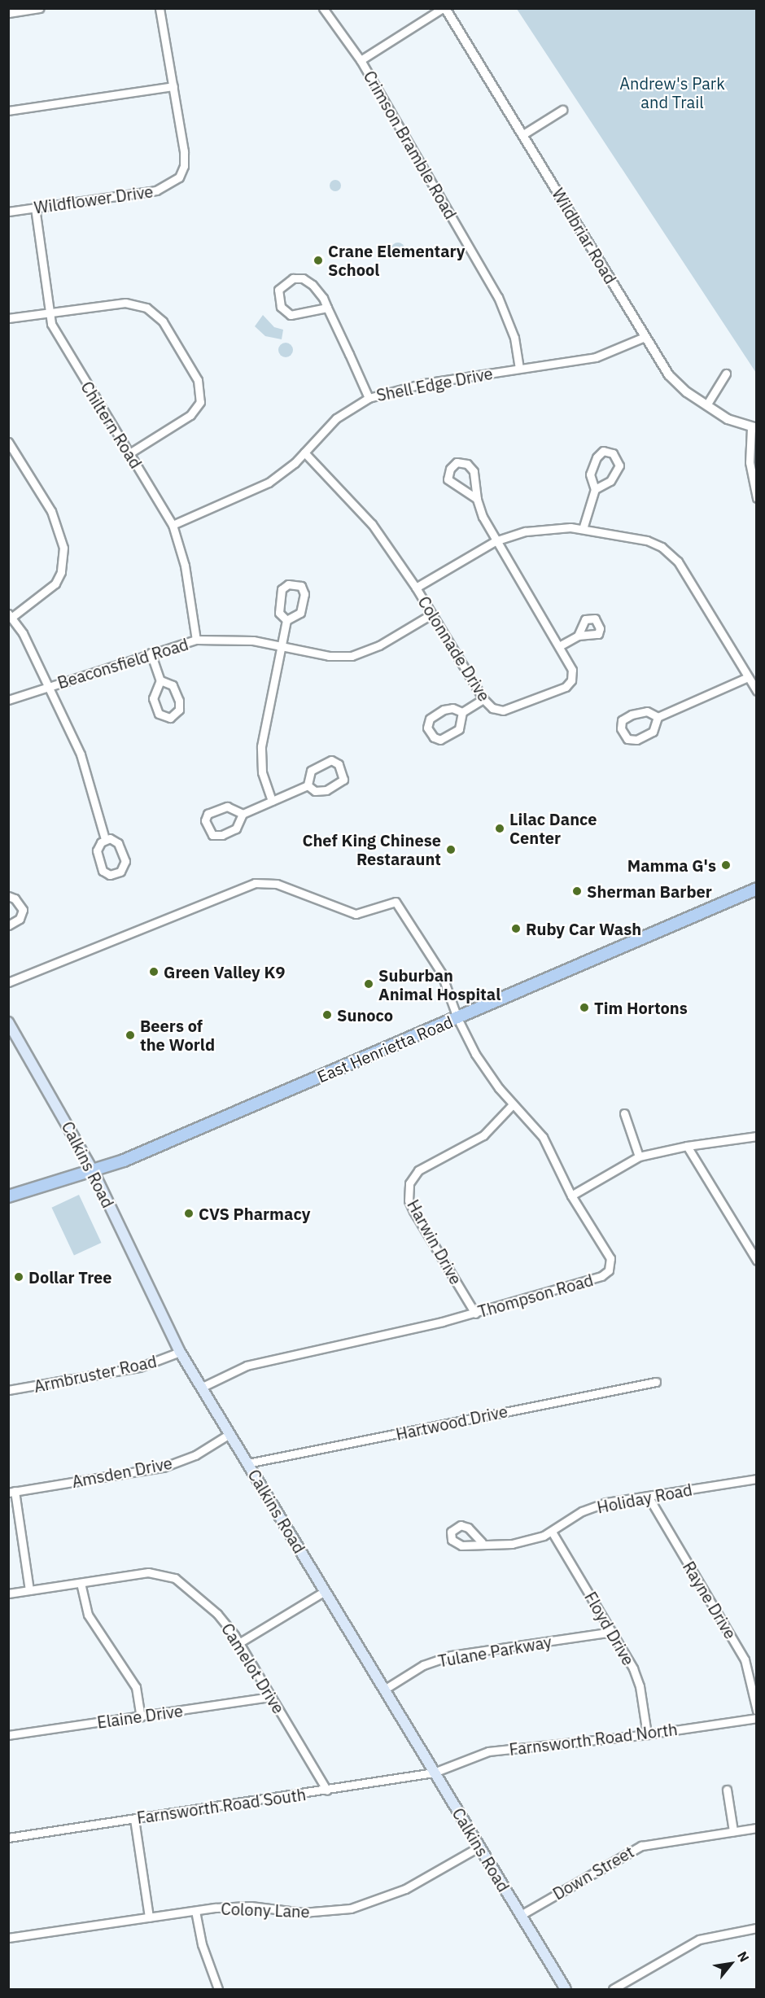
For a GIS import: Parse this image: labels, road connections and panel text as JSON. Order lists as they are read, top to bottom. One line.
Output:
{"streets":{"main road":["East Henrietta Road","Calkins Road"],"street":["Crimson Bramble Road","Wildflower Drive","Wildbriar Road","Shell Edge Drive","Chiltern Road","Colonnade Drive","Beaconsfield Road","Harwin Drive","Thompson Road","Armbruster Road","Hartwood Drive","Amsden Drive","Holiday Road","Rayne Drive","Floyd Drive","Tulane Parkway","Camelot Drive","Elaine Drive","Farnsworth Road North","Farnsworth Road South","Down Street","Colony Lane"]},"crossings":[["Crimson Bramble Road","Shell Edge Drive"],["Wildflower Drive","Chiltern Road"],["Wildbriar Road","Shell Edge Drive"],["Shell Edge Drive","Chiltern Road"],["Shell Edge Drive","Colonnade Drive"],["Chiltern Road","Beaconsfield Road"],["Colonnade Drive","Beaconsfield Road"],["East Henrietta Road","Calkins Road"],["East Henrietta Road","Thompson Road"],["Calkins Road","Thompson Road"],["Calkins Road","Armbruster Road"],["Calkins Road","Hartwood Drive"],["Calkins Road","Amsden Drive"],["Calkins Road","Tulane Parkway"],["Calkins Road","Farnsworth Road North"],["Calkins Road","Farnsworth Road South"],["Calkins Road","Down Street"],["Calkins Road","Colony Lane"],["Harwin Drive","Thompson Road"],["Holiday Road","Rayne Drive"],["Holiday Road","Floyd Drive"],["Floyd Drive","Tulane Parkway"],["Floyd Drive","Farnsworth Road North"],["Camelot Drive","Elaine Drive"],["Camelot Drive","Farnsworth Road South"],["Farnsworth Road North","Farnsworth Road South"]],"parks":["Andrew's Park and Trail"],"places":["Crane Elementary School","Lilac Dance Center","Chef King Chinese Restaraunt","Mamma G's","Sherman Barber","Ruby Car Wash","Green Valley K9","Suburban Animal Hospital","Tim Hortons","Sunoco","Beers of the World","CVS Pharmacy","Dollar Tree"],"north":"top right"}
